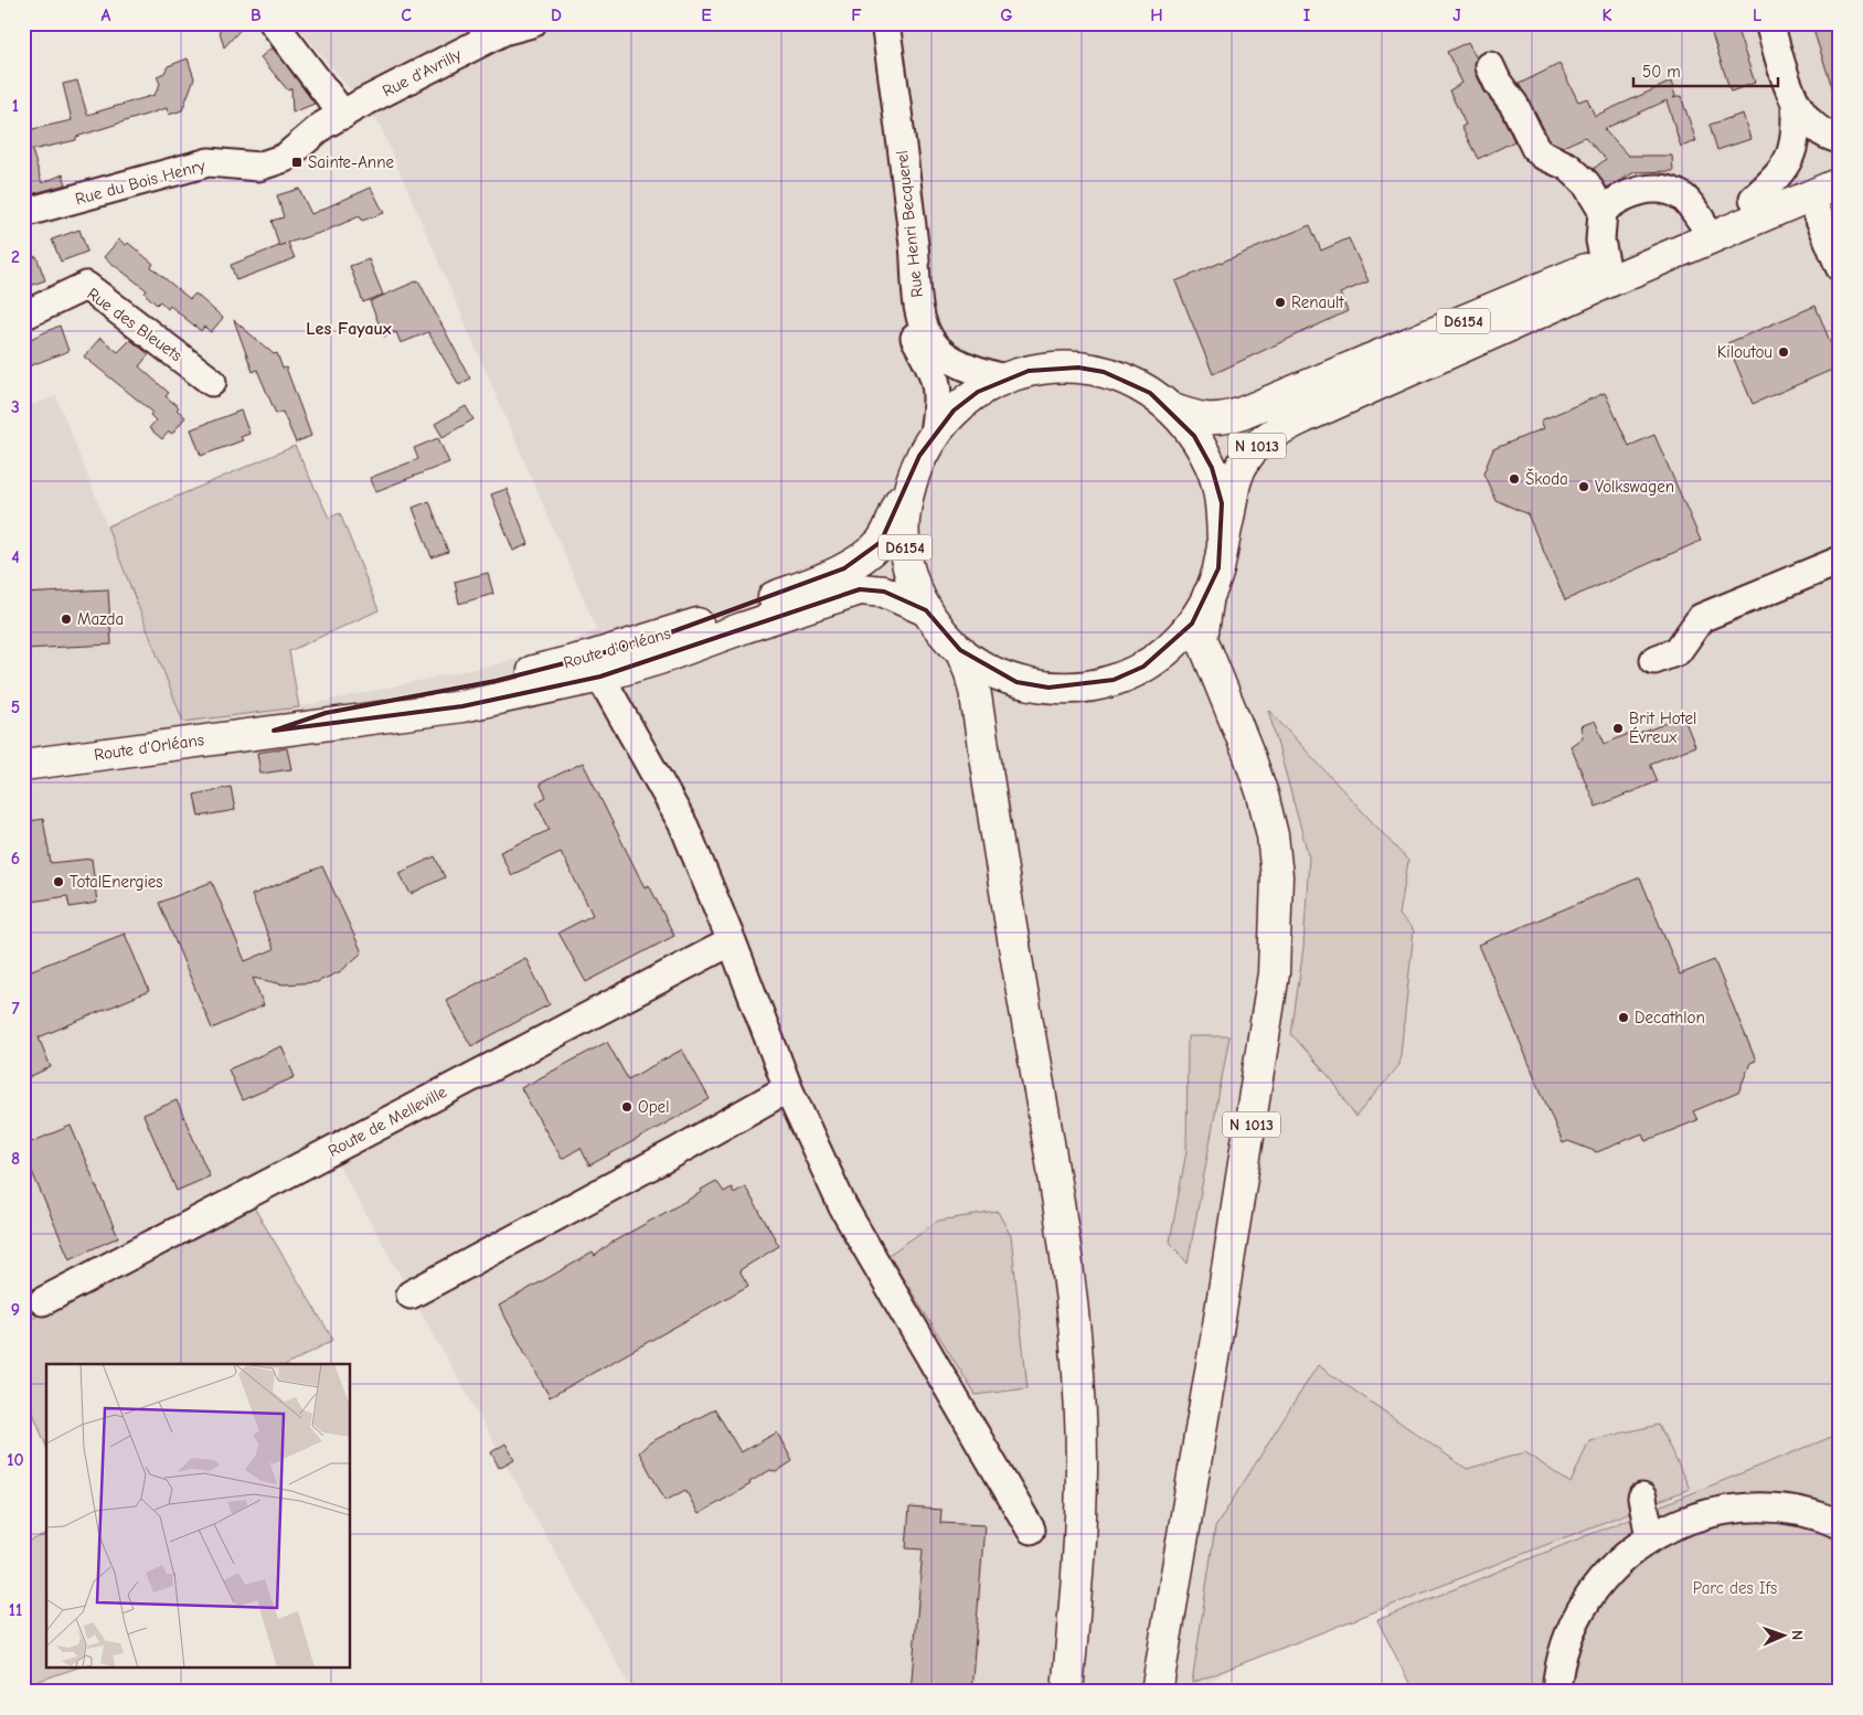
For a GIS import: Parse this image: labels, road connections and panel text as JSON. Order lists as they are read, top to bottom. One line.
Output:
{"streets":{"main road":["D6154","N 1013","Route d'Orléans"],"street":["Rue d'Avrilly","Rue du Bois Henry","Rue Henri Becquerel","Rue des Bleuets","Route de Melleville"]},"crossings":[["Rue d'Avrilly","Rue du Bois Henry"],["Rue Henri Becquerel","D6154"],["D6154","N 1013"],["D6154","Route d'Orléans"]],"districts":["Les Fayaux"],"parks":["Parc des Ifs"],"places":{"transit":["Sainte-Anne"],"other":["Renault","Kiloutou","Škoda","Volkswagen","Mazda","Brit Hotel Évreux","TotalEnergies","Decathlon","Opel"]},"scale_bar":"50 m","north":"right","grid":{"columns":["A","B","C","D","E","F","G","H","I","J","K","L"],"rows":["1","2","3","4","5","6","7","8","9","10","11"]}}
